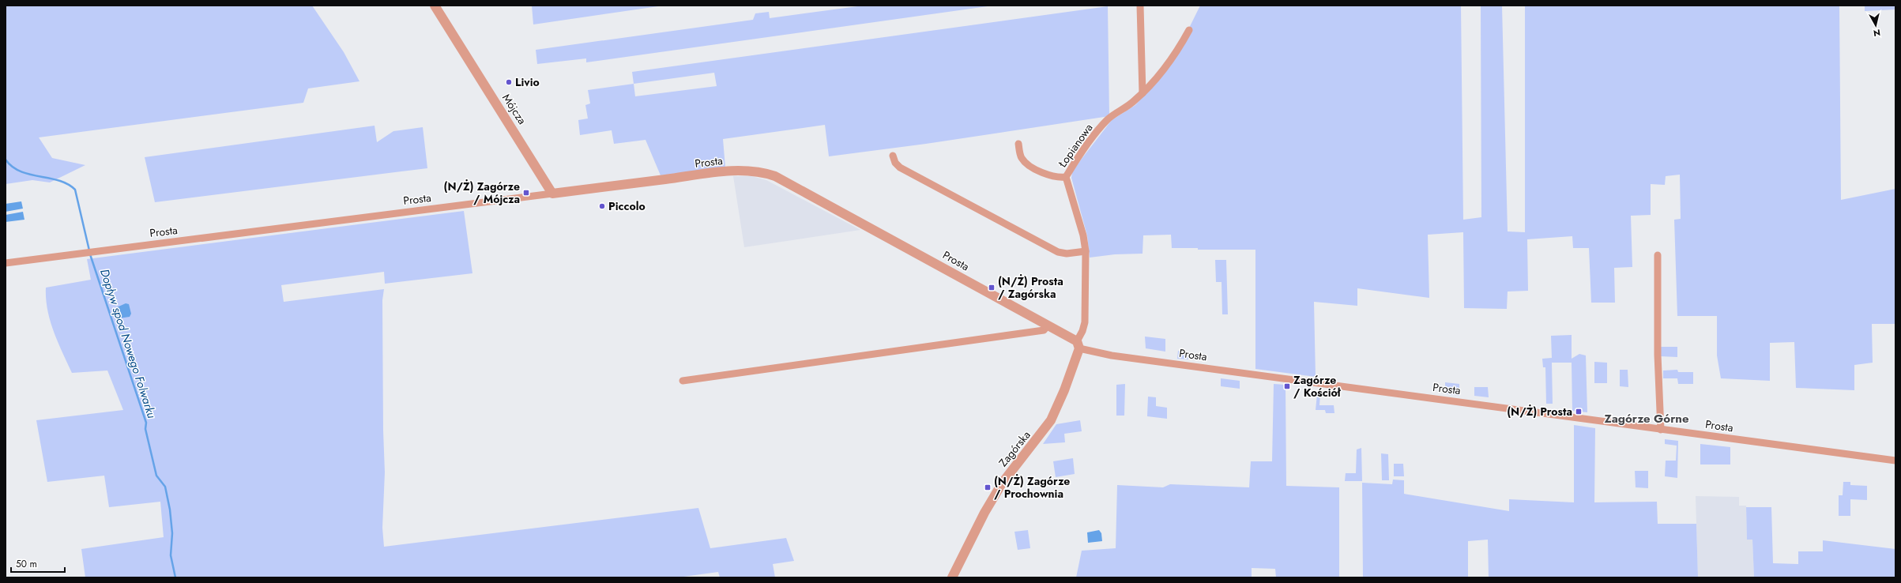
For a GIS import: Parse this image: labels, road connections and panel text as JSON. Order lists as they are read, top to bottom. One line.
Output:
{"streets":{"street":["Mójcza","Łopianowa","Prosta","Zagórska"]},"crossings":[["Mójcza","Prosta"],["Łopianowa","Prosta"],["Łopianowa","Zagórska"],["Prosta","Zagórska"]],"districts":["Zagórze Górne"],"water":["Dopływ spod Nowego Folwarku"],"places":{"other":["Livio","Piccolo"],"transit":["(N/Ż) Zagórze / Mójcza","(N/Ż) Prosta / Zagórska","Zagórze / Kościół","(N/Ż) Prosta","(N/Ż) Zagórze / Prochownia"]},"scale_bar":"50 m","north":"bottom"}
